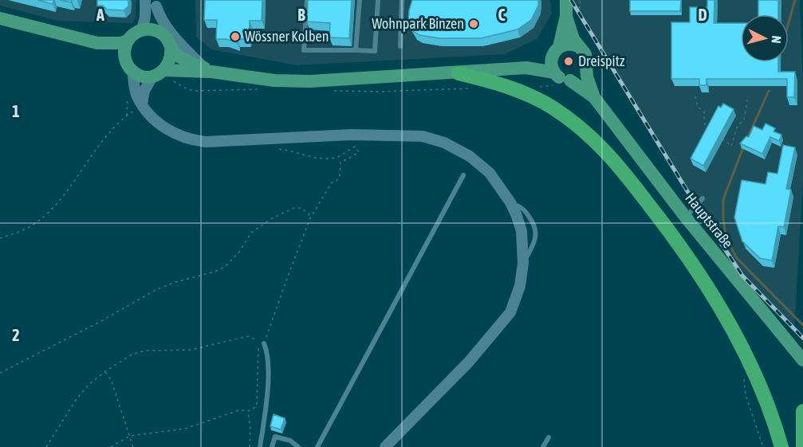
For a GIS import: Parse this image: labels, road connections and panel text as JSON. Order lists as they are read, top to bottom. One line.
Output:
{"streets":{"main road":["Hauptstraße"]},"places":["Wohnpark Binzen","Wössner Kolben","Dreispitz"],"north":"right","grid":{"columns":["A","B","C","D"],"rows":["1","2"]}}
